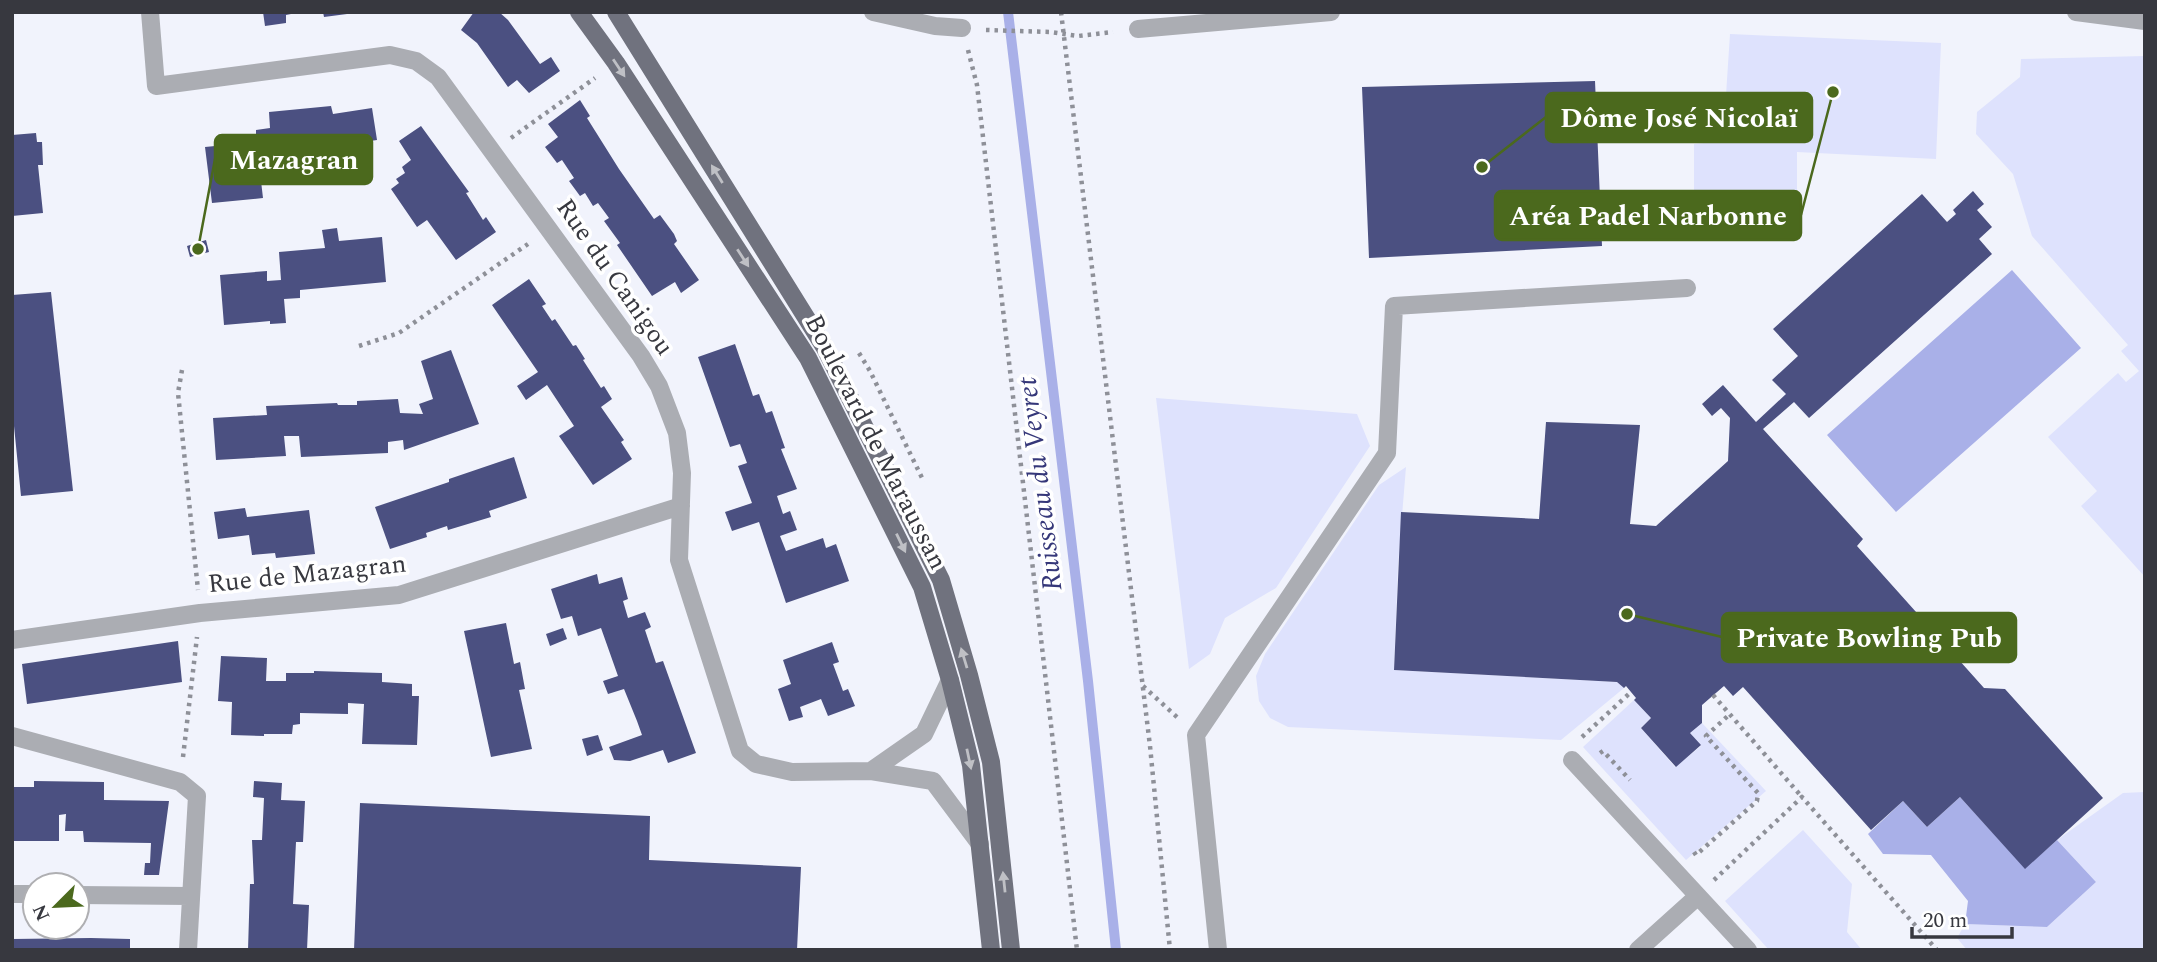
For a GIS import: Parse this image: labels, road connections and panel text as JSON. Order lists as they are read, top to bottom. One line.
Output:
{"streets":{"main road":["Boulevard de Maraussan"],"street":["Rue du Canigou","Rue de Mazagran"]},"crossings":[["Rue du Canigou","Boulevard de Maraussan"],["Rue du Canigou","Rue de Mazagran"]],"water":["Ruisseau du Veyret"],"places":["Aréa Padel Narbonne","Dôme José Nicolaï","Mazagran","Private Bowling Pub"],"scale_bar":"20 m","north":"bottom left"}
